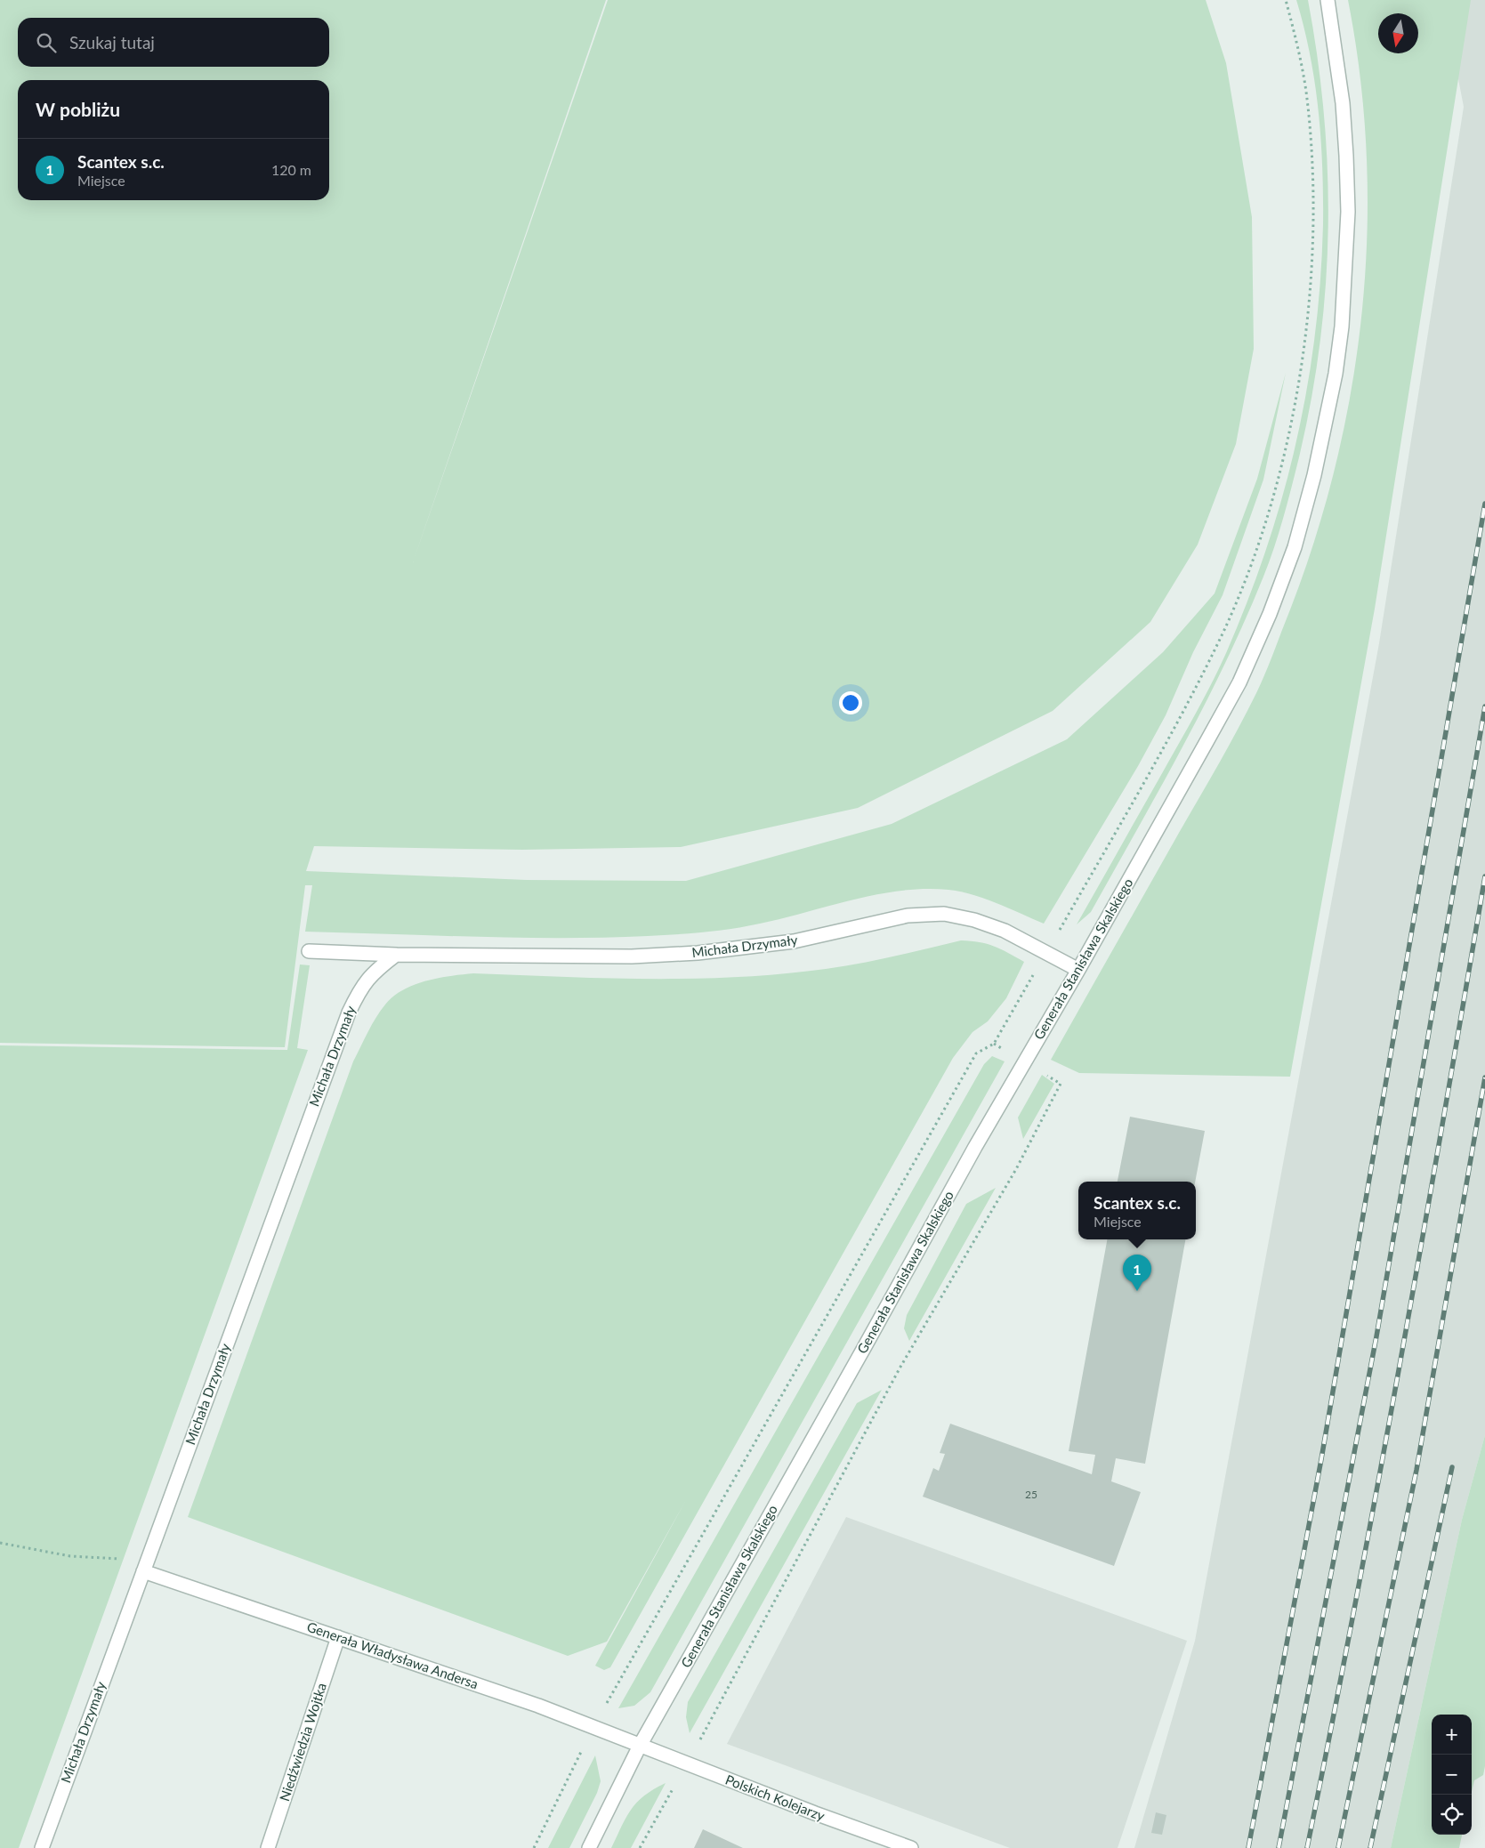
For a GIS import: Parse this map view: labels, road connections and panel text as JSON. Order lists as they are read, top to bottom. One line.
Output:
{"streets":{"street":["Michała Drzymały","Generała Stanisława Skalskiego","Generała Władysława Andersa","Niedźwiedzia Wojtka","Polskich Kolejarzy"]},"crossings":[["Michała Drzymały","Generała Stanisława Skalskiego"],["Michała Drzymały","Generała Władysława Andersa"],["Generała Stanisława Skalskiego","Generała Władysława Andersa"],["Generała Stanisława Skalskiego","Polskich Kolejarzy"],["Generała Władysława Andersa","Niedźwiedzia Wojtka"],["Generała Władysława Andersa","Polskich Kolejarzy"]],"house_numbers":["25"],"north":"bottom","page":{"search":"Szukaj tutaj","heading":"W pobliżu","list":[{"mark":"1","name":"Scantex s.c.","note":"Miejsce","value":"120 m"}],"popup":["Scantex s.c.","Miejsce"],"pins":"1","map_buttons":["+","−"]}}
